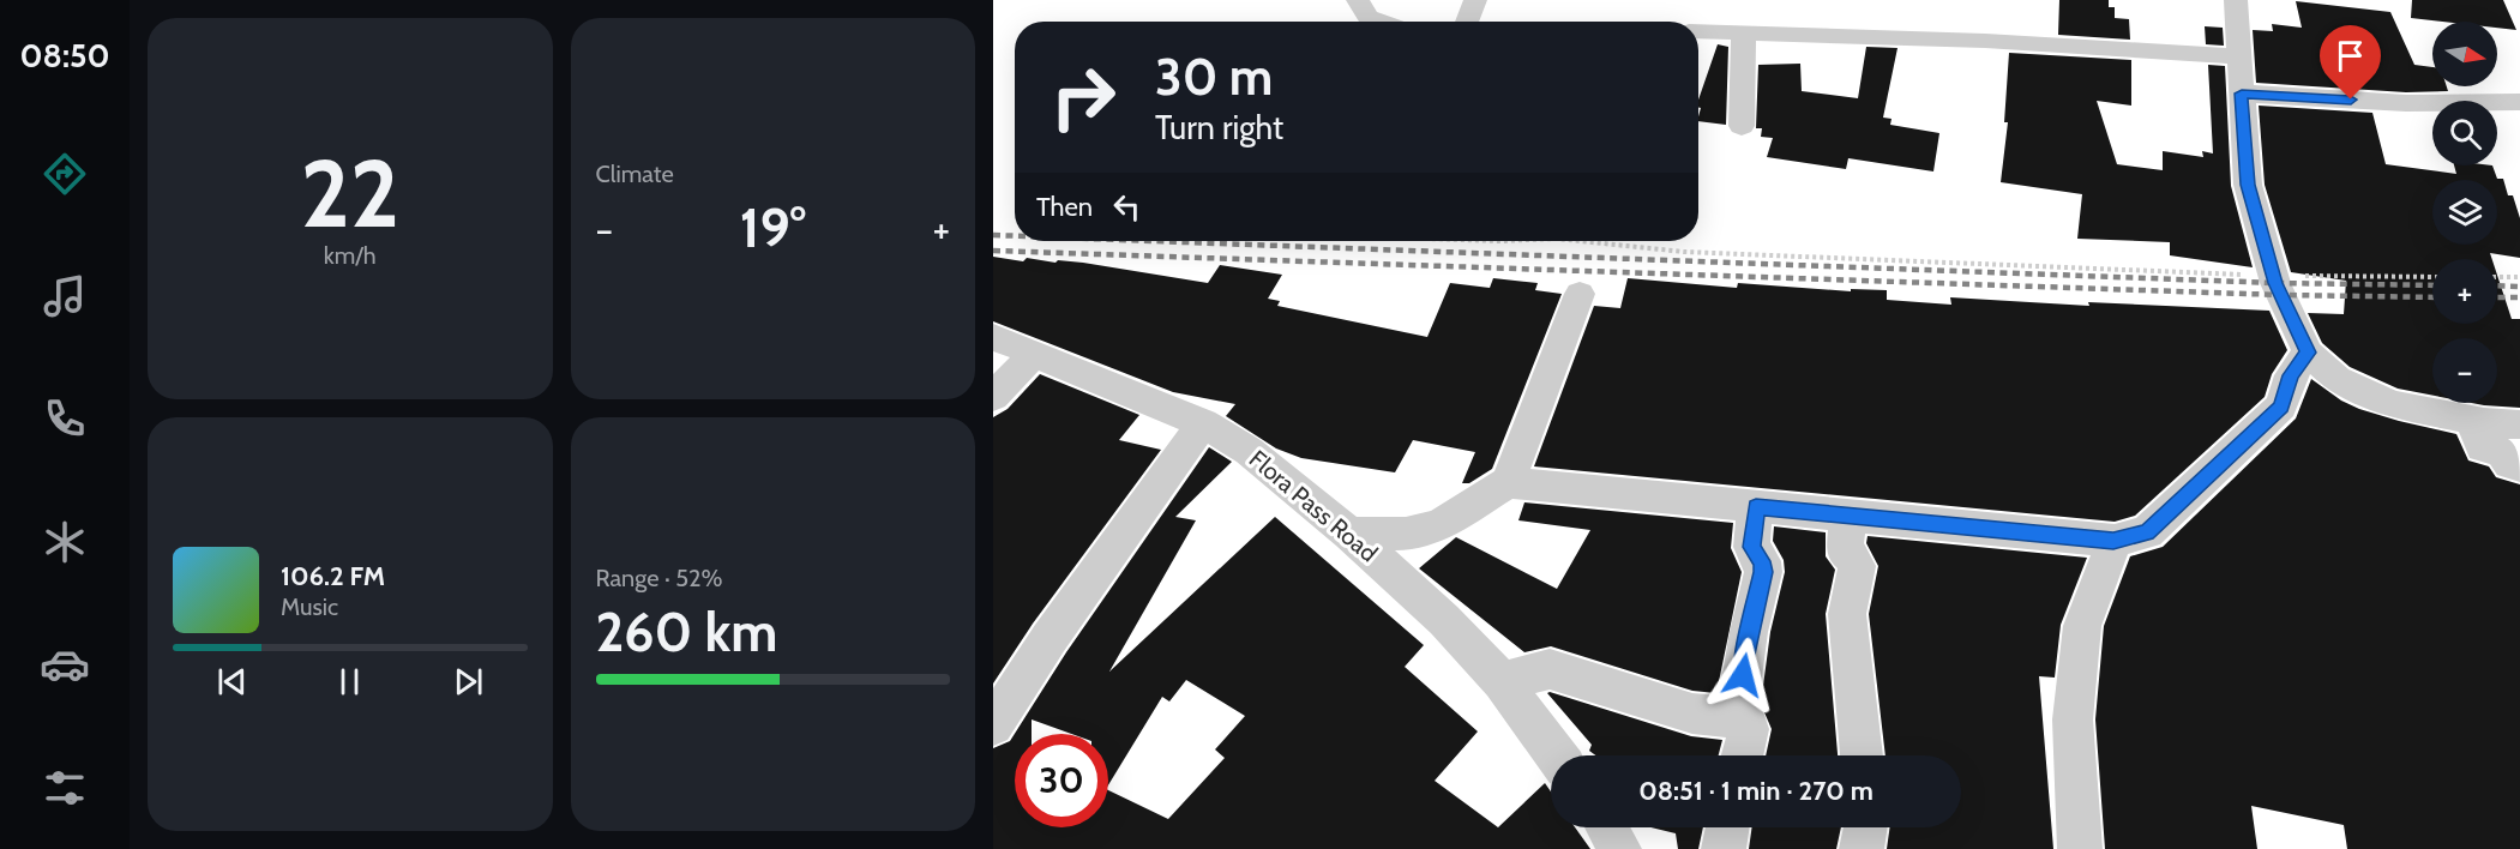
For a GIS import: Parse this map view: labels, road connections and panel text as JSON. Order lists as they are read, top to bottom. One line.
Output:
{"streets":{"street":["Flora Pass Road"]},"north":"right","page":{"tabs":"08:50","tile":[["22","km/h"],"Climate",["Range · 52%","260 km"]],"map_buttons":["+","−"],"turn":["30 m","Turn right"],"then":"Then","heat":["−","19°","+"],"song":["106.2 FM","Music"],"limit":"30","trip":"08:51 · 1 min · 270 m"}}
